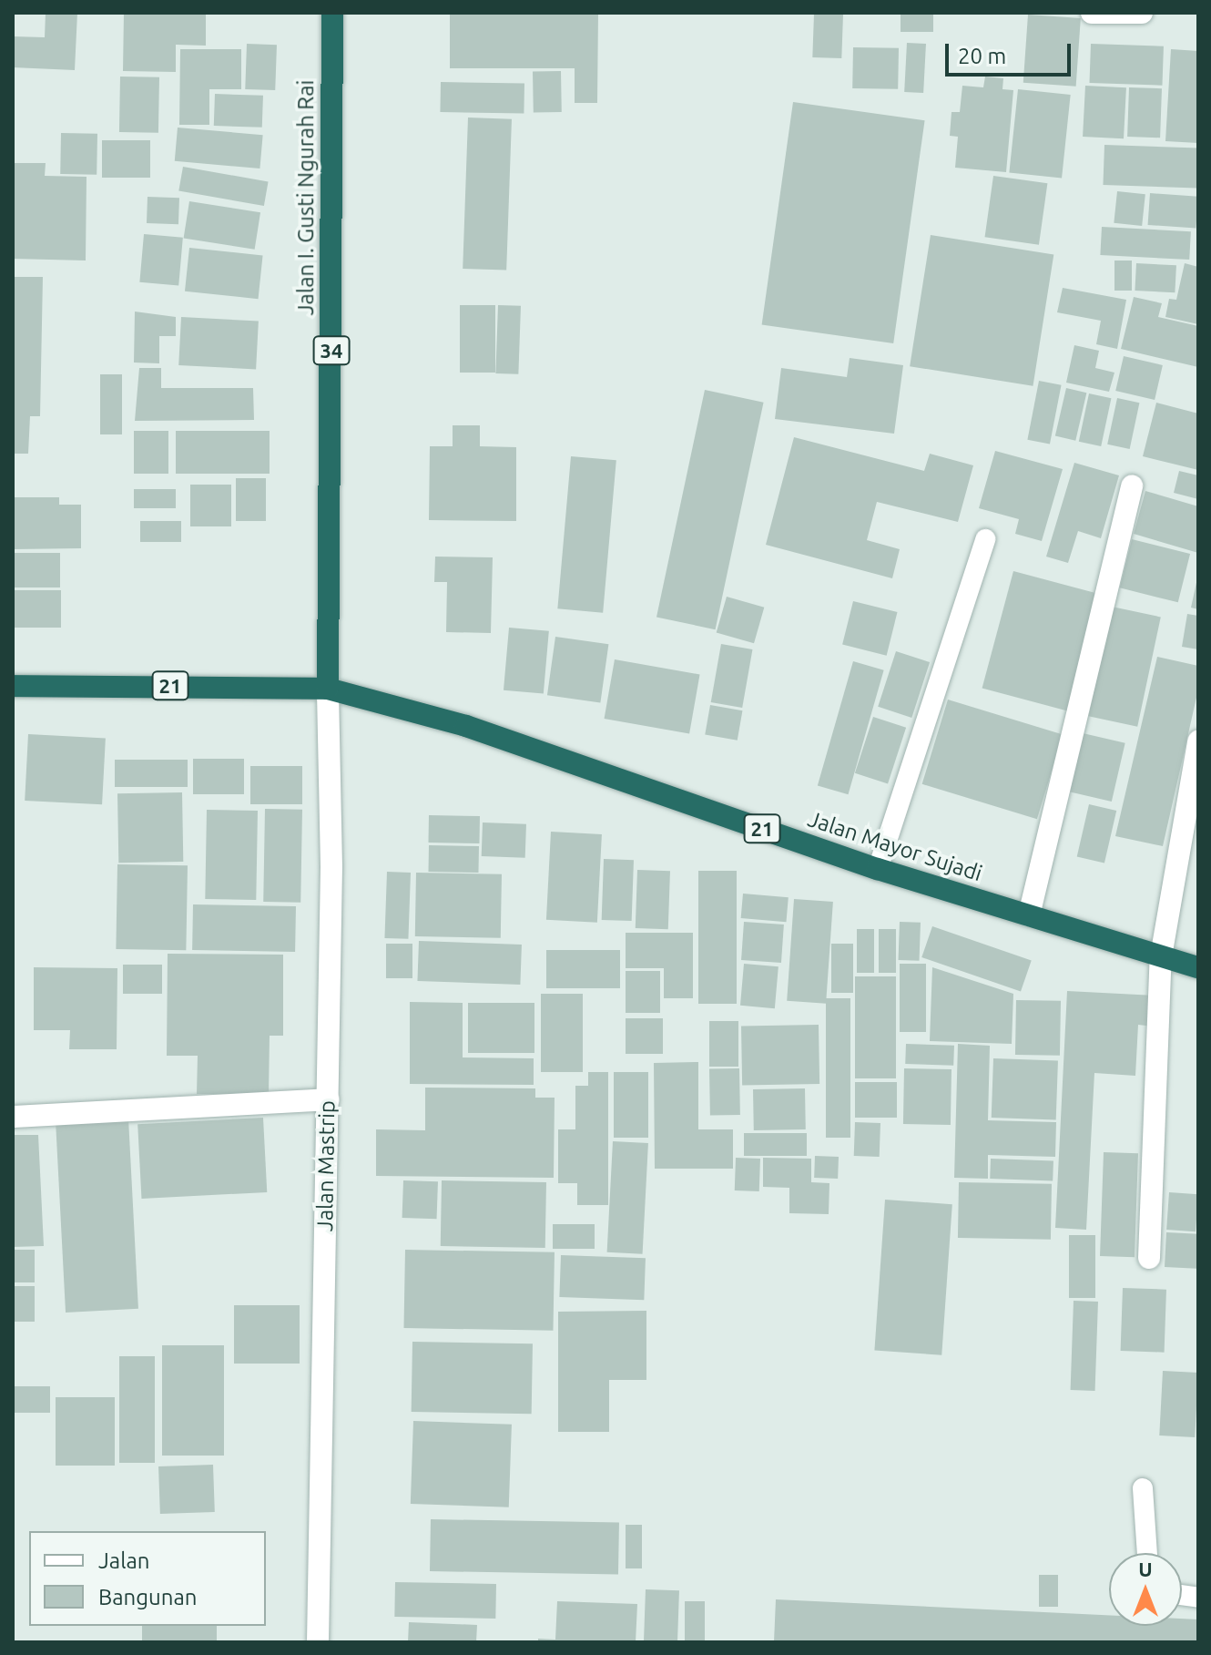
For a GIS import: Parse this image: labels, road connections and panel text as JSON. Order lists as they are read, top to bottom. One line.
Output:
{"streets":{"highway":["Jalan I. Gusti Ngurah Rai","34","21","Jalan Mayor Sujadi"],"street":["Jalan Mastrip"]},"crossings":[["Jalan I. Gusti Ngurah Rai","21"],["Jalan I. Gusti Ngurah Rai","Jalan Mayor Sujadi"],["Jalan I. Gusti Ngurah Rai","Jalan Mastrip"],["21","Jalan Mayor Sujadi"],["21","Jalan Mastrip"],["Jalan Mayor Sujadi","Jalan Mastrip"]],"legend":["Jalan","Bangunan"],"scale_bar":"20 m","north":"top"}
